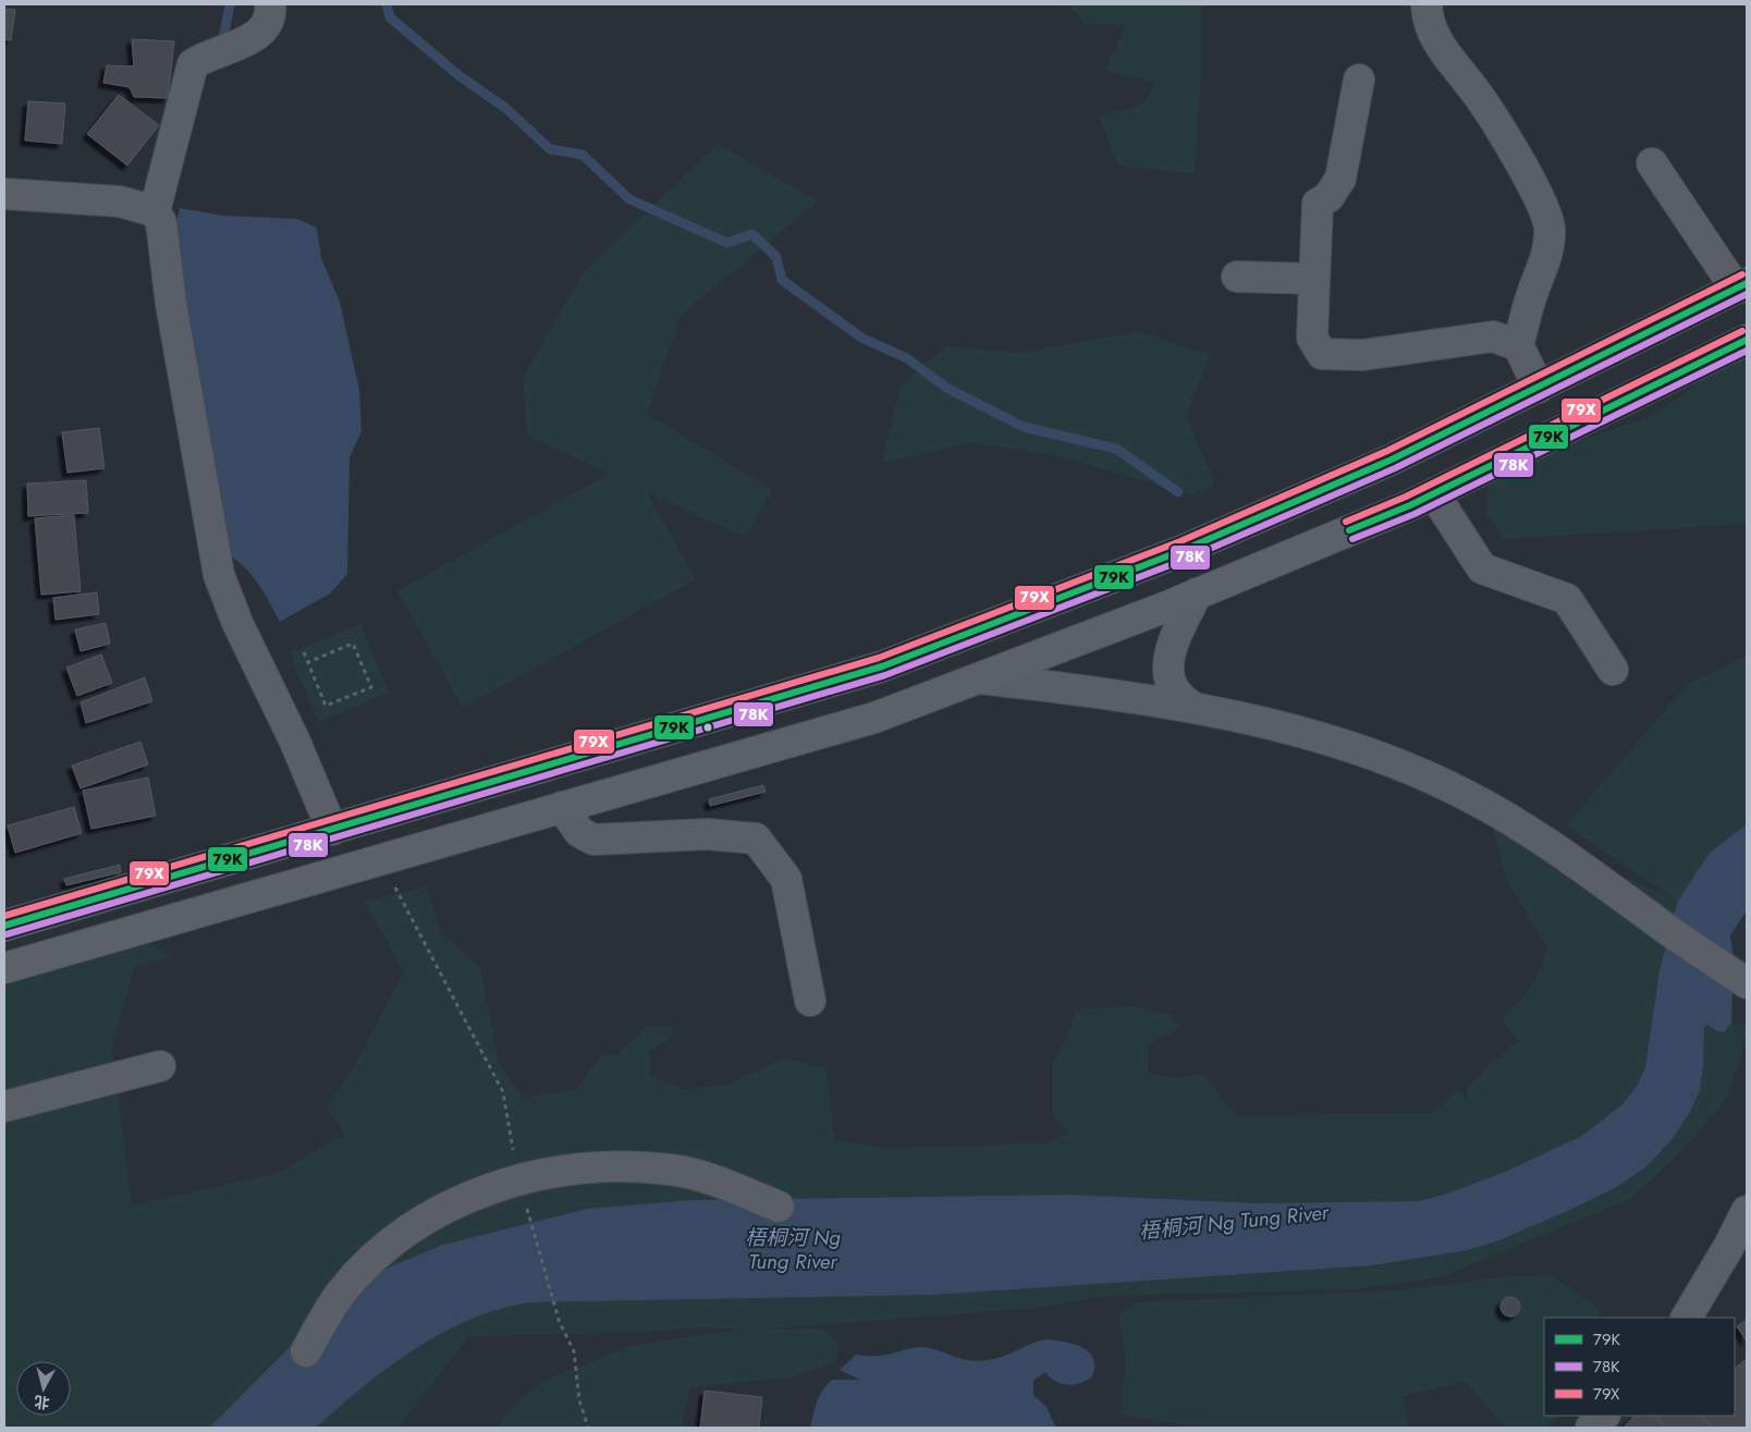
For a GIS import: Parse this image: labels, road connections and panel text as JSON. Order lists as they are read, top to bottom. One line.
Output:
{"water":["梧桐河 Ng Tung River"],"lines":["transit line 79X","transit line 79K","transit line 78K"],"legend":["79K","78K","79X"],"north":"bottom"}
